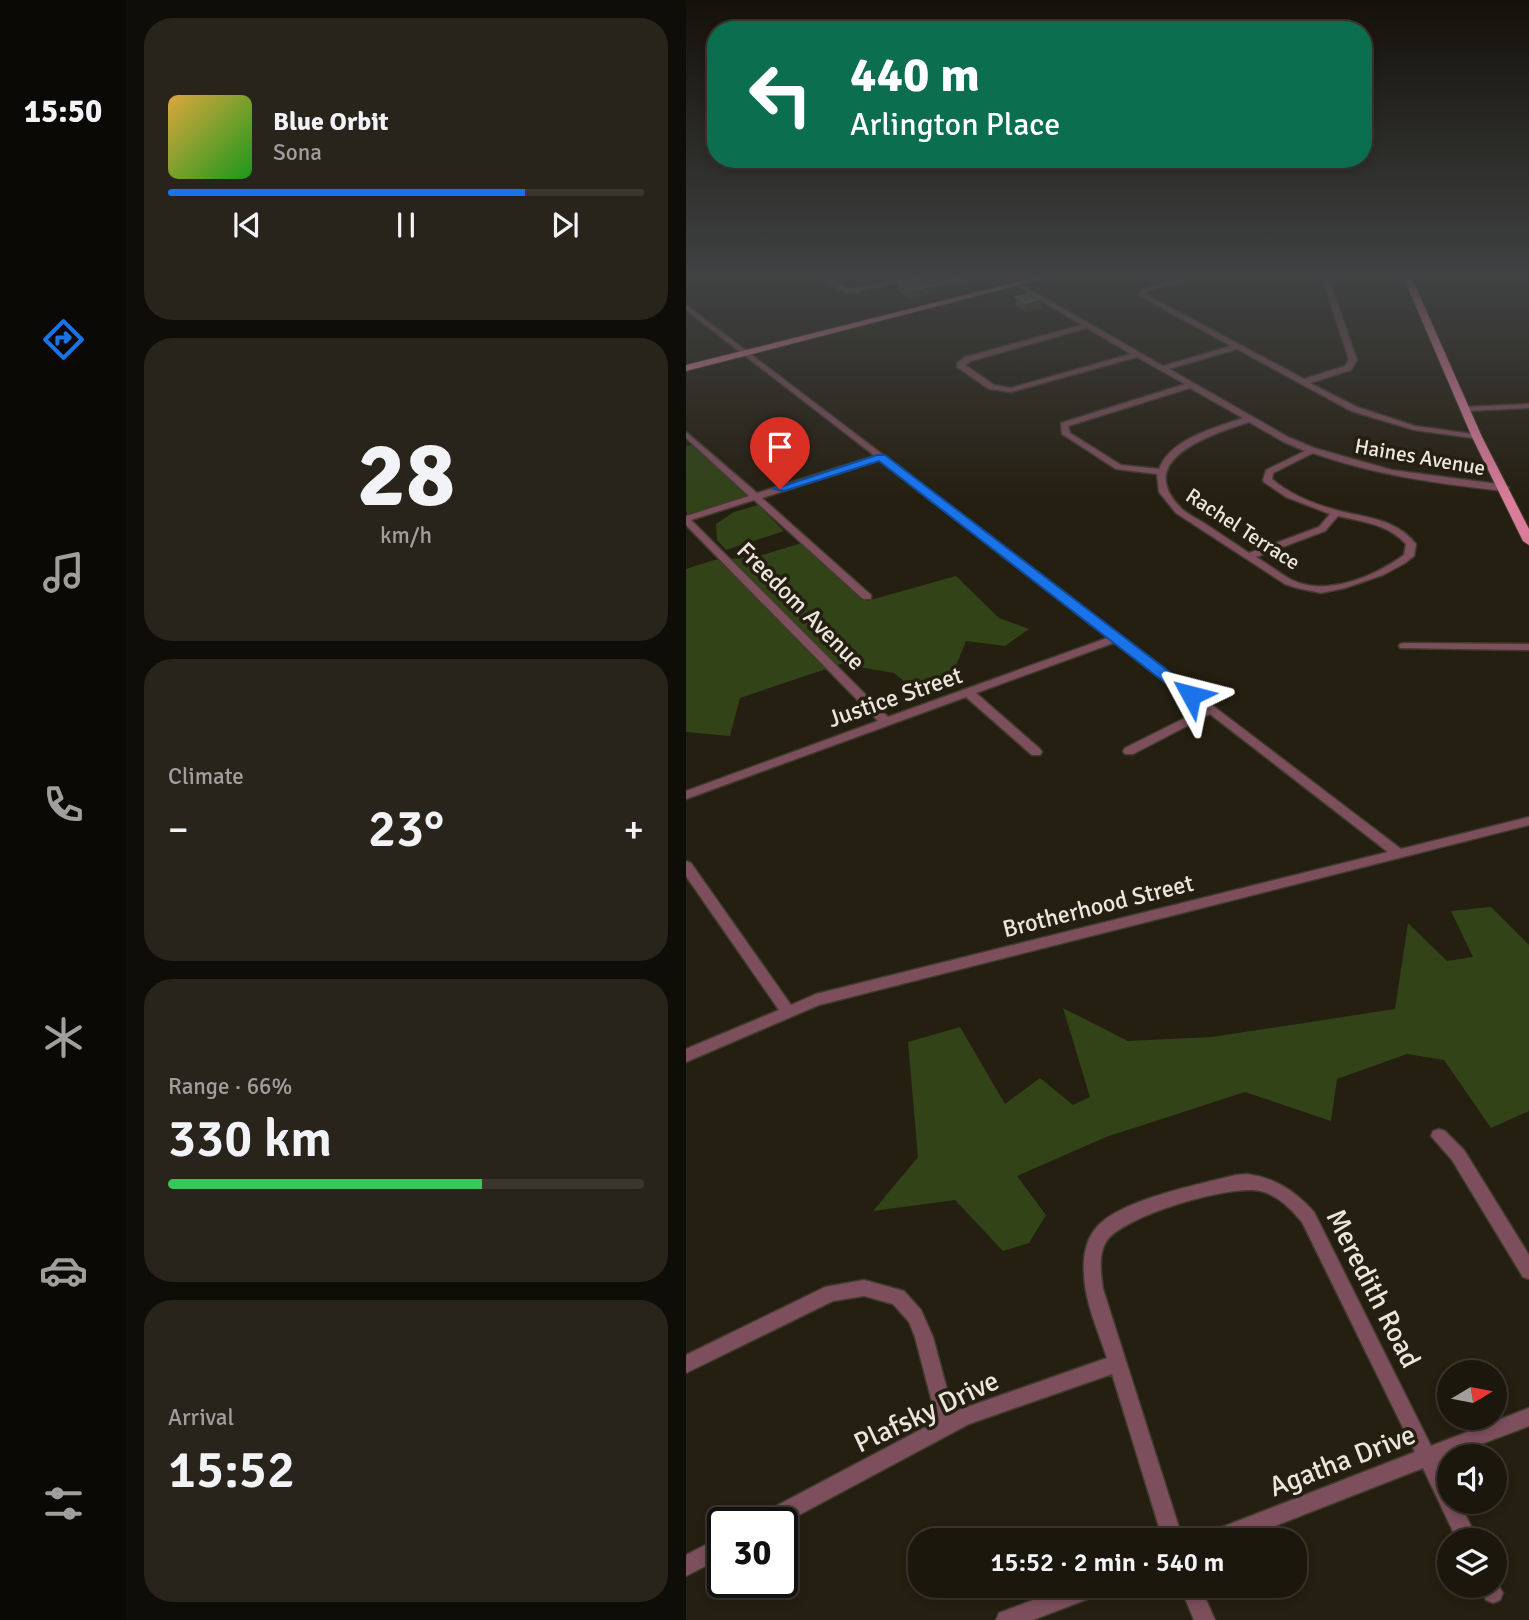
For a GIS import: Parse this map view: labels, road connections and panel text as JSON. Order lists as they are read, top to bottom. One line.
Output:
{"streets":{"street":["Haines Avenue","Rachel Terrace","Freedom Avenue","Justice Street","Brotherhood Street","Meredith Road","Plafsky Drive","Agatha Drive"]},"crossings":[["Haines Avenue","Rachel Terrace"],["Freedom Avenue","Justice Street"],["Meredith Road","Plafsky Drive"],["Meredith Road","Agatha Drive"]],"north":"right","page":{"tabs":"15:50","turn":["440 m","Arlington Place"],"song":["Blue Orbit","Sona"],"tile":[["28","km/h"],"Climate",["Range · 66%","330 km"],["Arrival","15:52"]],"heat":["−","23°","+"],"limit":"30","trip":"15:52 · 2 min · 540 m"}}
